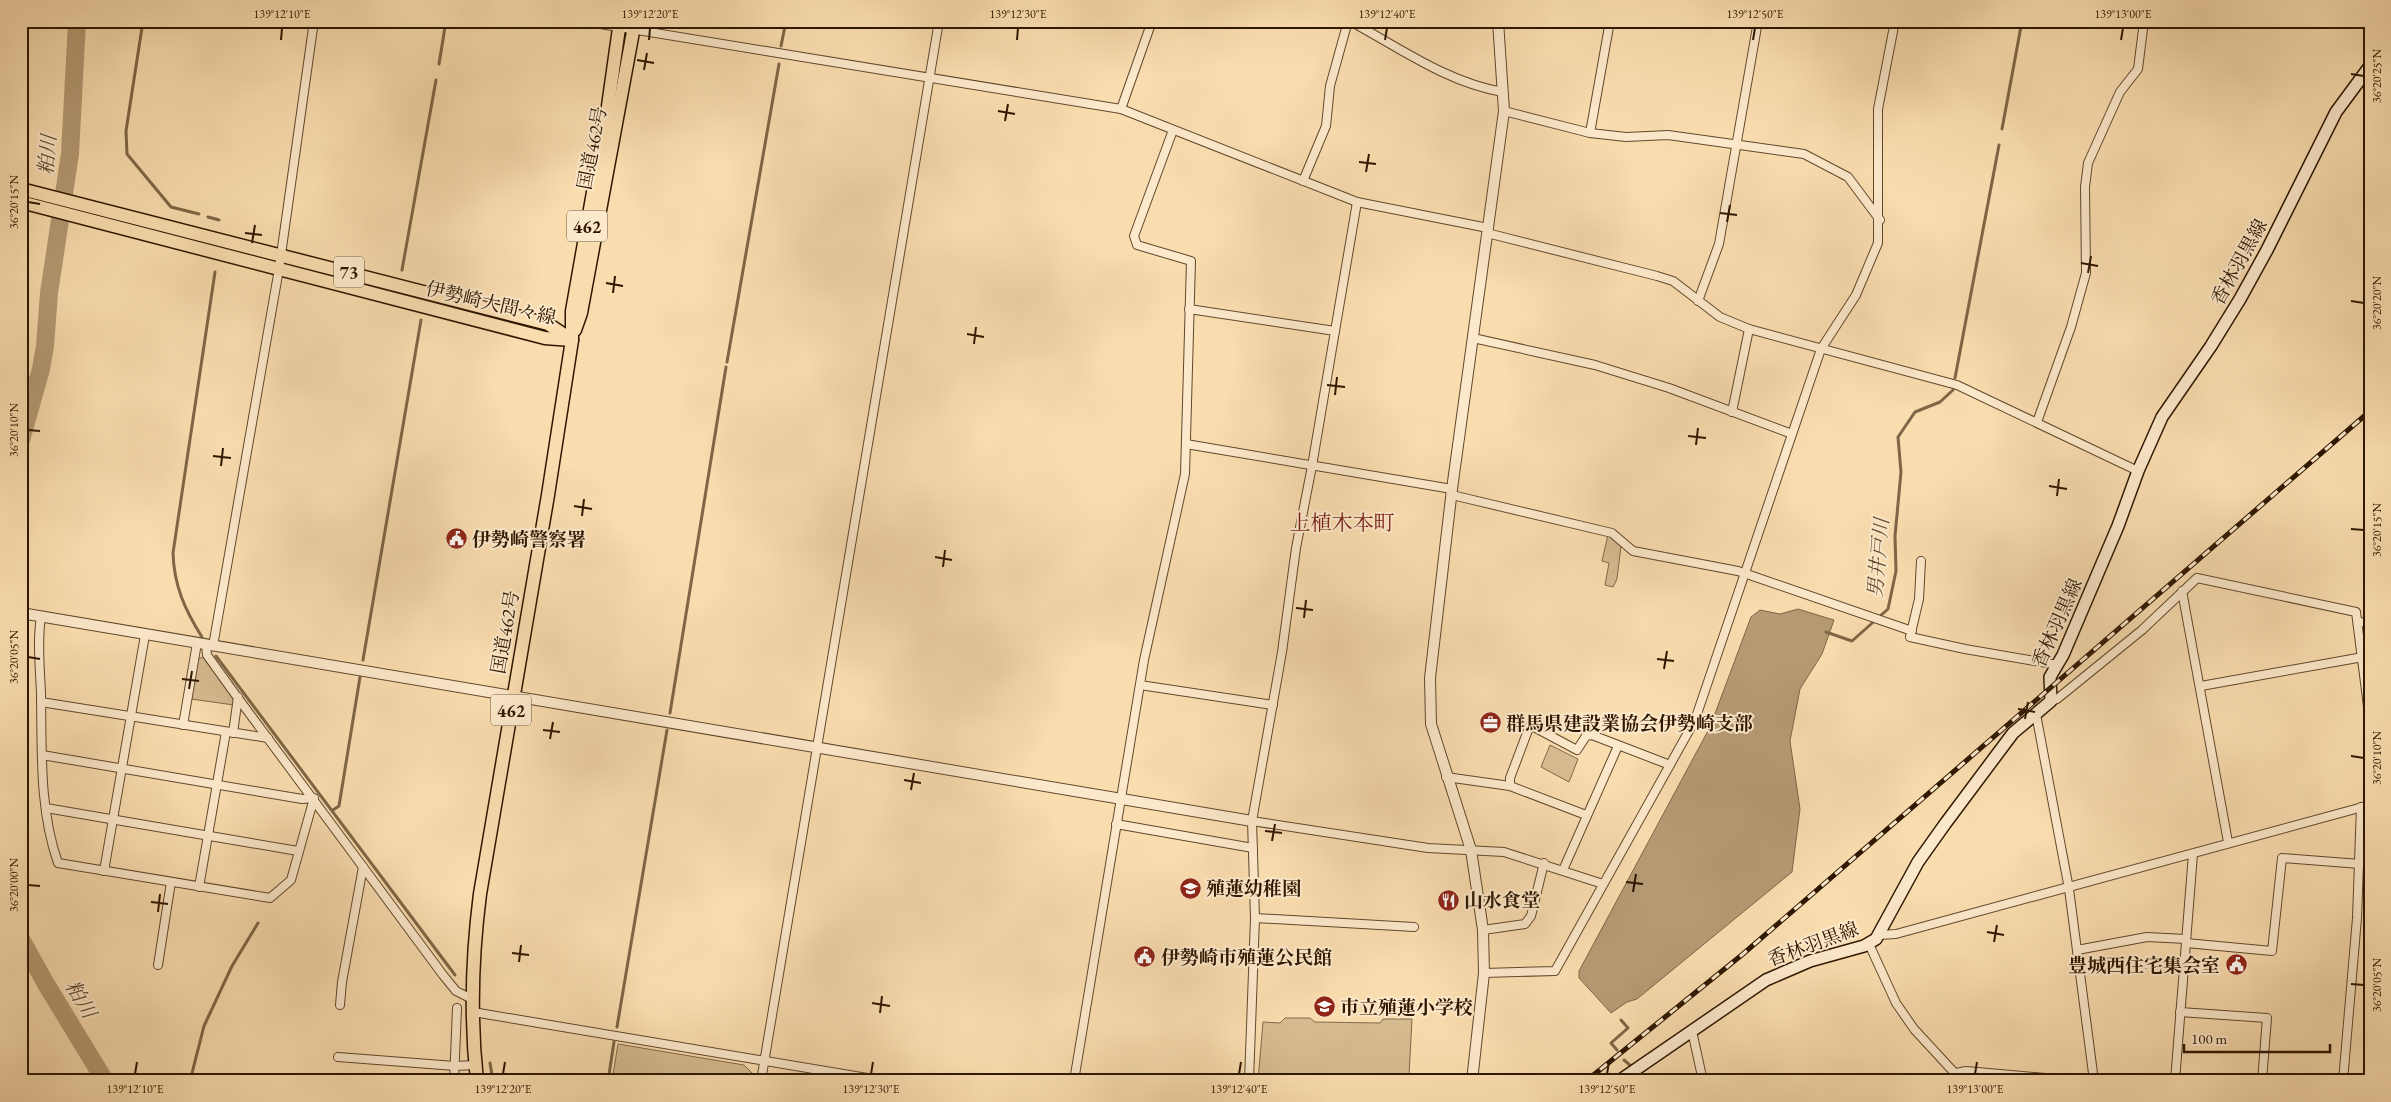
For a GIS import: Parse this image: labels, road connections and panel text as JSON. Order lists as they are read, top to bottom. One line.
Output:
{"streets":{"main road":["国道462号","462","香林羽黒線","73","伊勢崎大間々線"]},"crossings":[["国道462号","伊勢崎大間々線"]],"districts":["上植木本町"],"water":["粕川","男井戸川"],"places":{"public building":["伊勢崎警察署","伊勢崎市殖蓮公民館","豊城西住宅集会室"],"office":["群馬県建設業協会伊勢崎支部"],"school or university":["殖蓮幼稚園","市立殖蓮小学校"],"restaurant":["山水食堂"]},"scale_bar":"100 m","coordinates":["139°12'10\"E","139°12'20\"E","139°12'30\"E","139°12'40\"E","139°12'50\"E","139°13'00\"E","36°20'25\"N","36°20'15\"N","36°20'20\"N","36°20'10\"N","36°20'05\"N","36°20'00\"N"]}
